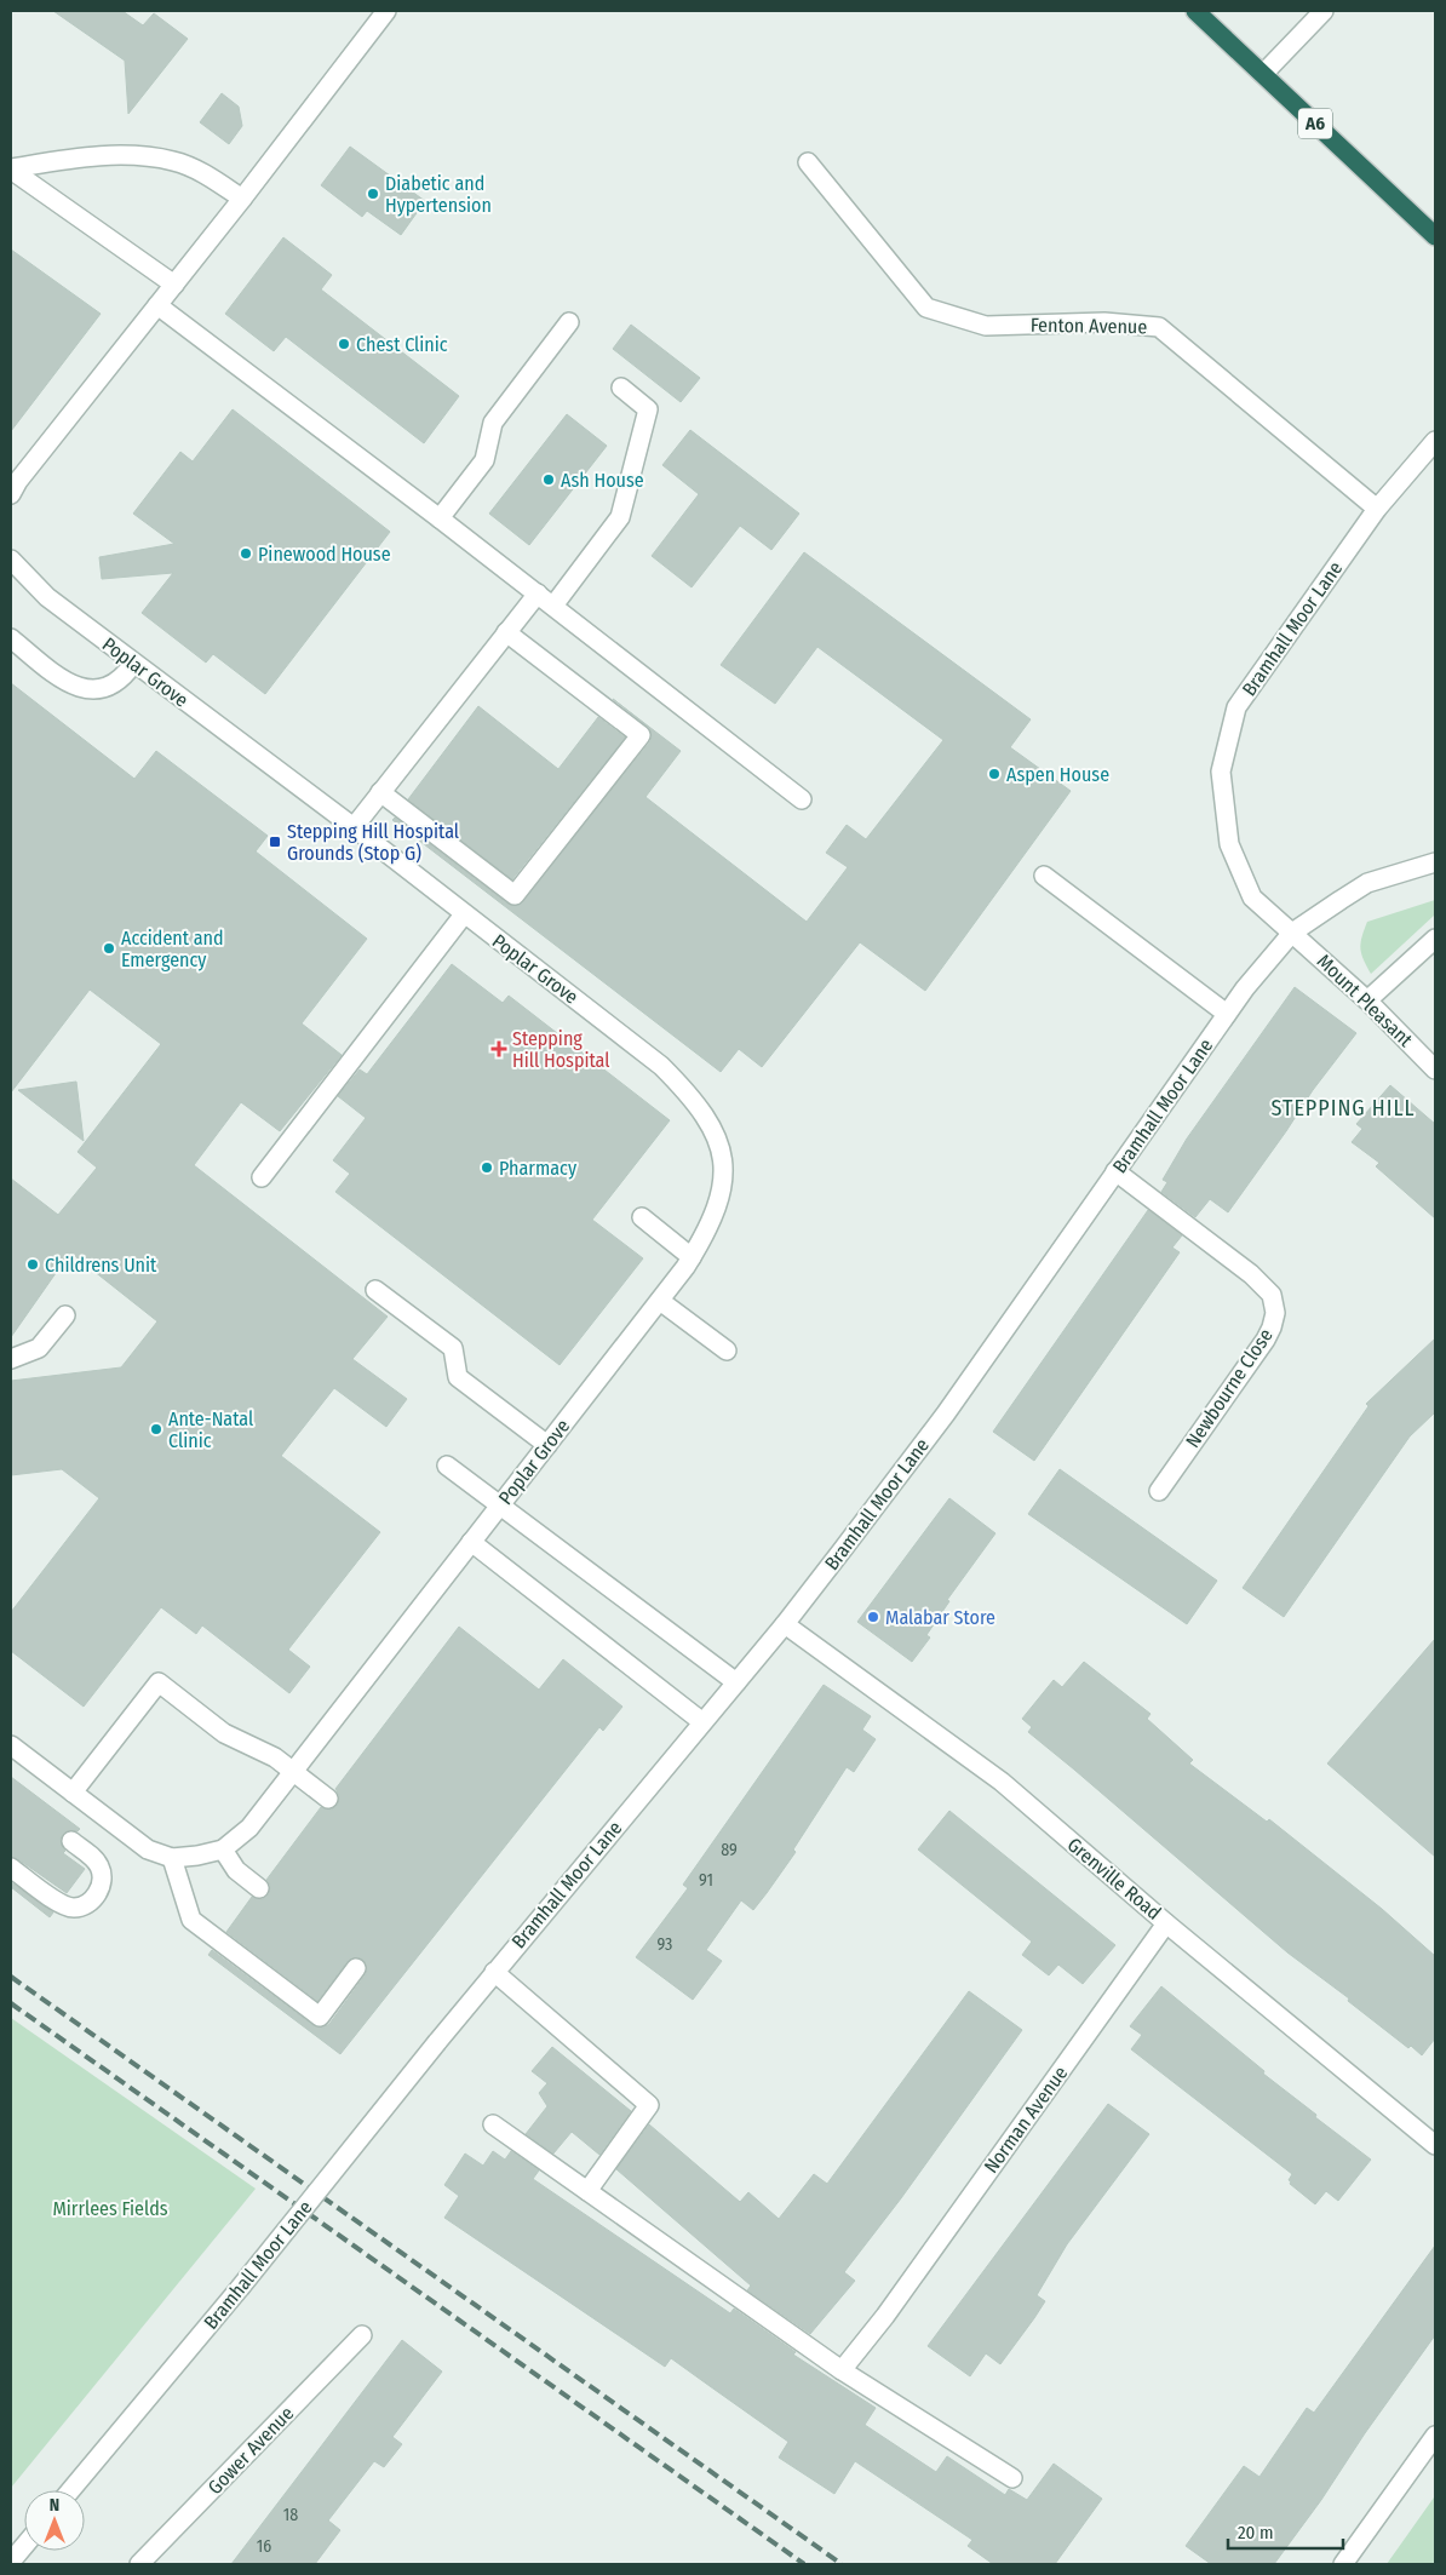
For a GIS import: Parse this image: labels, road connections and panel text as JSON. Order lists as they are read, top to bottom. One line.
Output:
{"streets":{"highway":["A6"],"street":["Fenton Avenue","Bramhall Moor Lane","Poplar Grove","Mount Pleasant","Newbourne Close","Grenville Road","Norman Avenue","Gower Avenue"]},"crossings":[["Fenton Avenue","Bramhall Moor Lane"],["Bramhall Moor Lane","Mount Pleasant"],["Bramhall Moor Lane","Newbourne Close"],["Bramhall Moor Lane","Grenville Road"],["Grenville Road","Norman Avenue"]],"districts":["STEPPING HILL"],"parks":["Mirrlees Fields"],"places":{"other":["Diabetic and Hypertension","Chest Clinic","Ash House","Pinewood House","Aspen House","Accident and Emergency","Pharmacy","Childrens Unit","Ante-Natal Clinic","Malabar Store"],"transit":["Stepping Hill Hospital Grounds (Stop G)"],"health":["Stepping Hill Hospital"]},"house_numbers":["89","91","93","18","16"],"scale_bar":"20 m","north":"top"}
